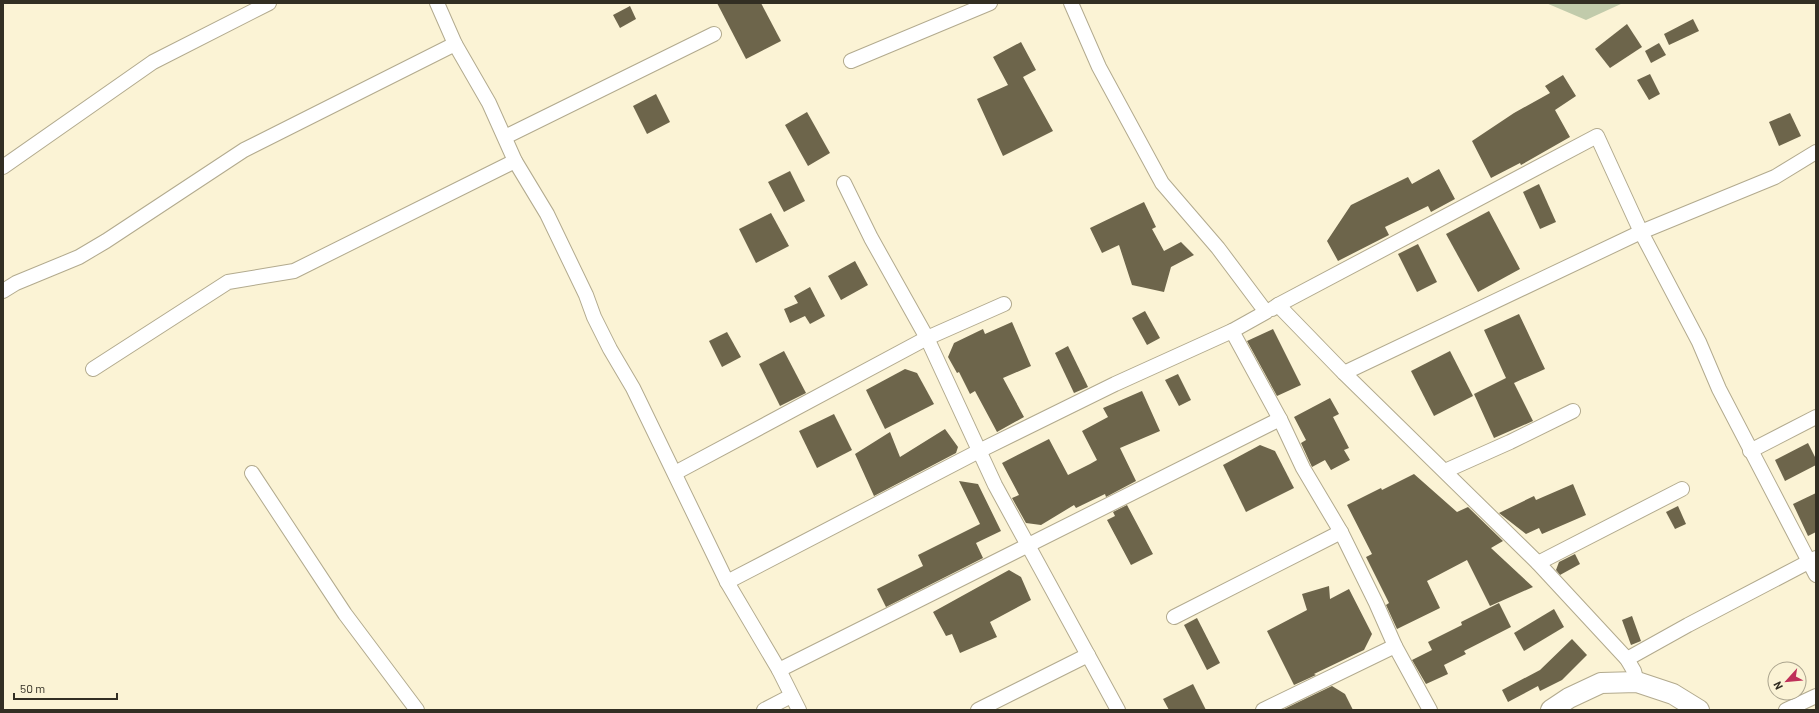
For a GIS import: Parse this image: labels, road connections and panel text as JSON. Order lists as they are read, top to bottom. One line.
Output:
{"scale_bar":"50 m","north":"bottom left"}
